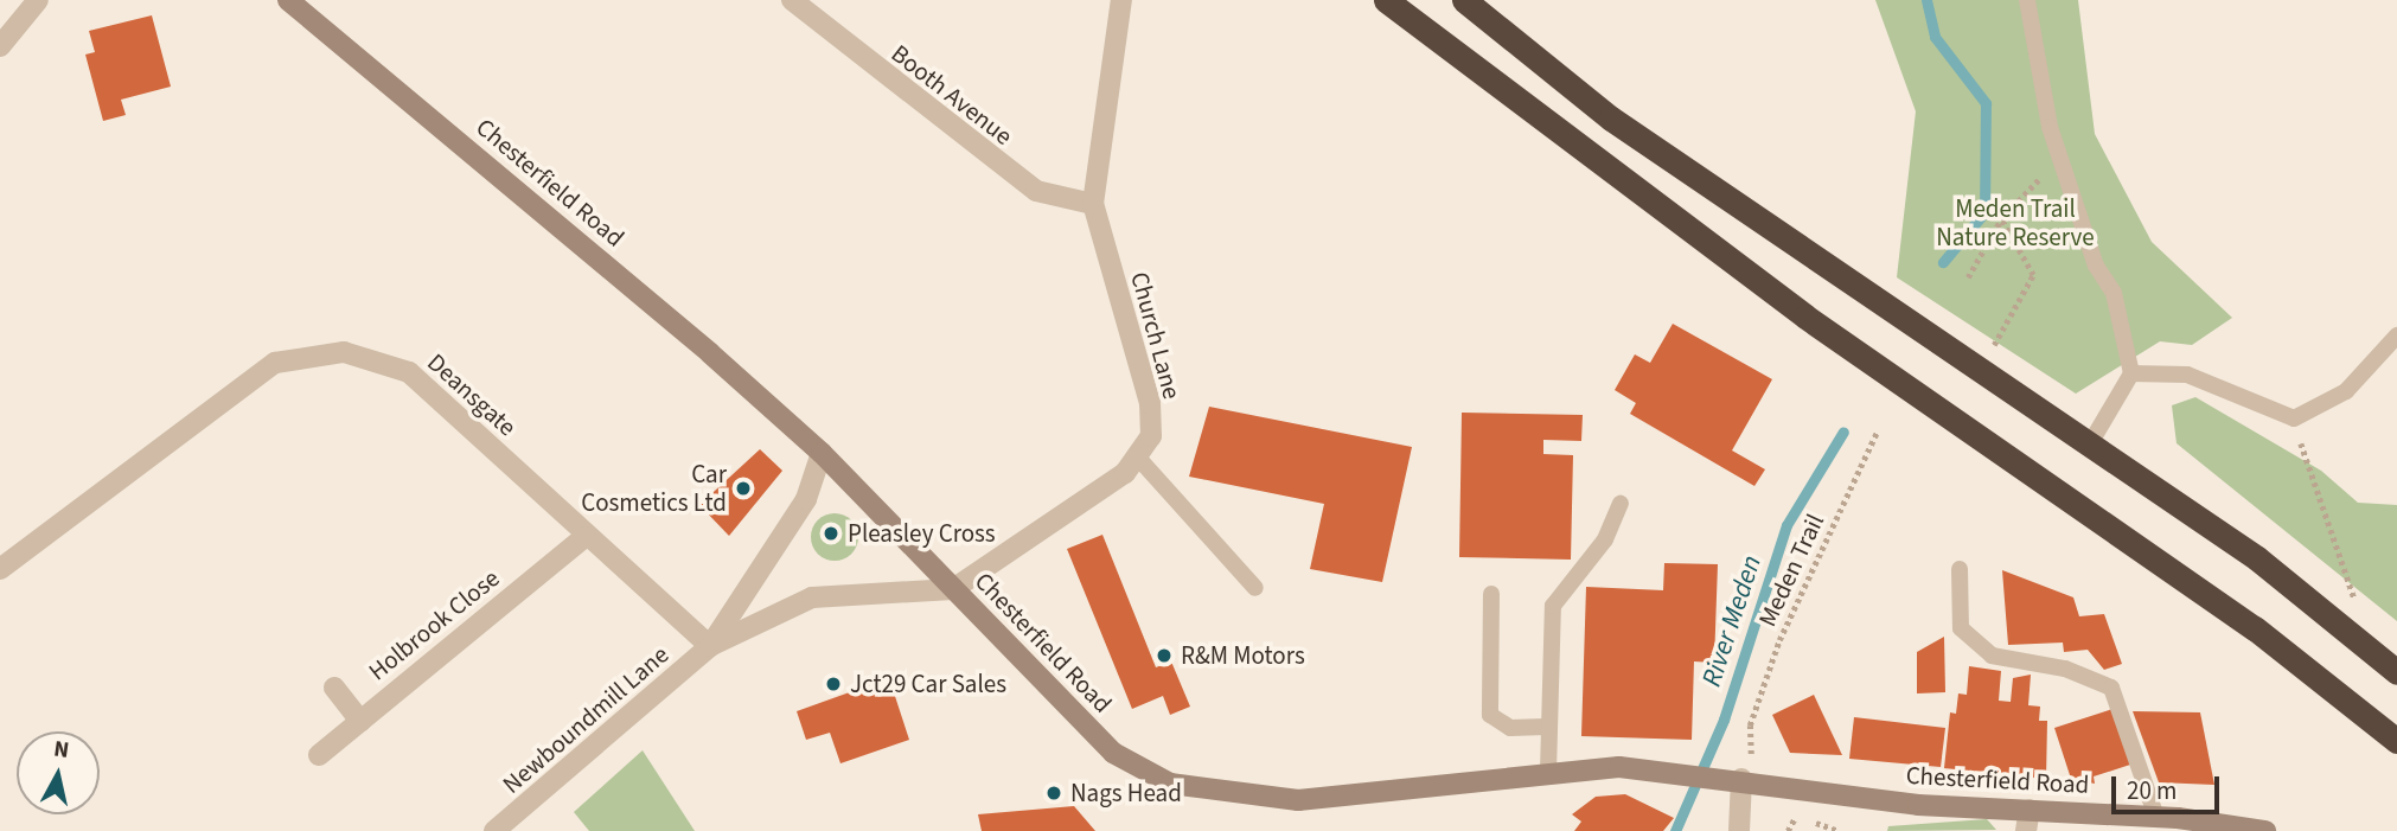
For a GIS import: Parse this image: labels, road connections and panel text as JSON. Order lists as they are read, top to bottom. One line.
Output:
{"streets":{"street":["Booth Avenue","Chesterfield Road","Church Lane","Deansgate","Holbrook Close","Newboundmill Lane"],"path":["Meden Trail"]},"crossings":[["Booth Avenue","Church Lane"],["Chesterfield Road","Church Lane"],["Chesterfield Road","Meden Trail"],["Chesterfield Road","Newboundmill Lane"],["Church Lane","Newboundmill Lane"],["Deansgate","Holbrook Close"],["Deansgate","Newboundmill Lane"]],"water":["River Meden"],"parks":["Meden Trail Nature Reserve"],"places":["Car Cosmetics Ltd","Pleasley Cross","R&M Motors","Jct29 Car Sales","Nags Head"],"scale_bar":"20 m","north":"top"}
